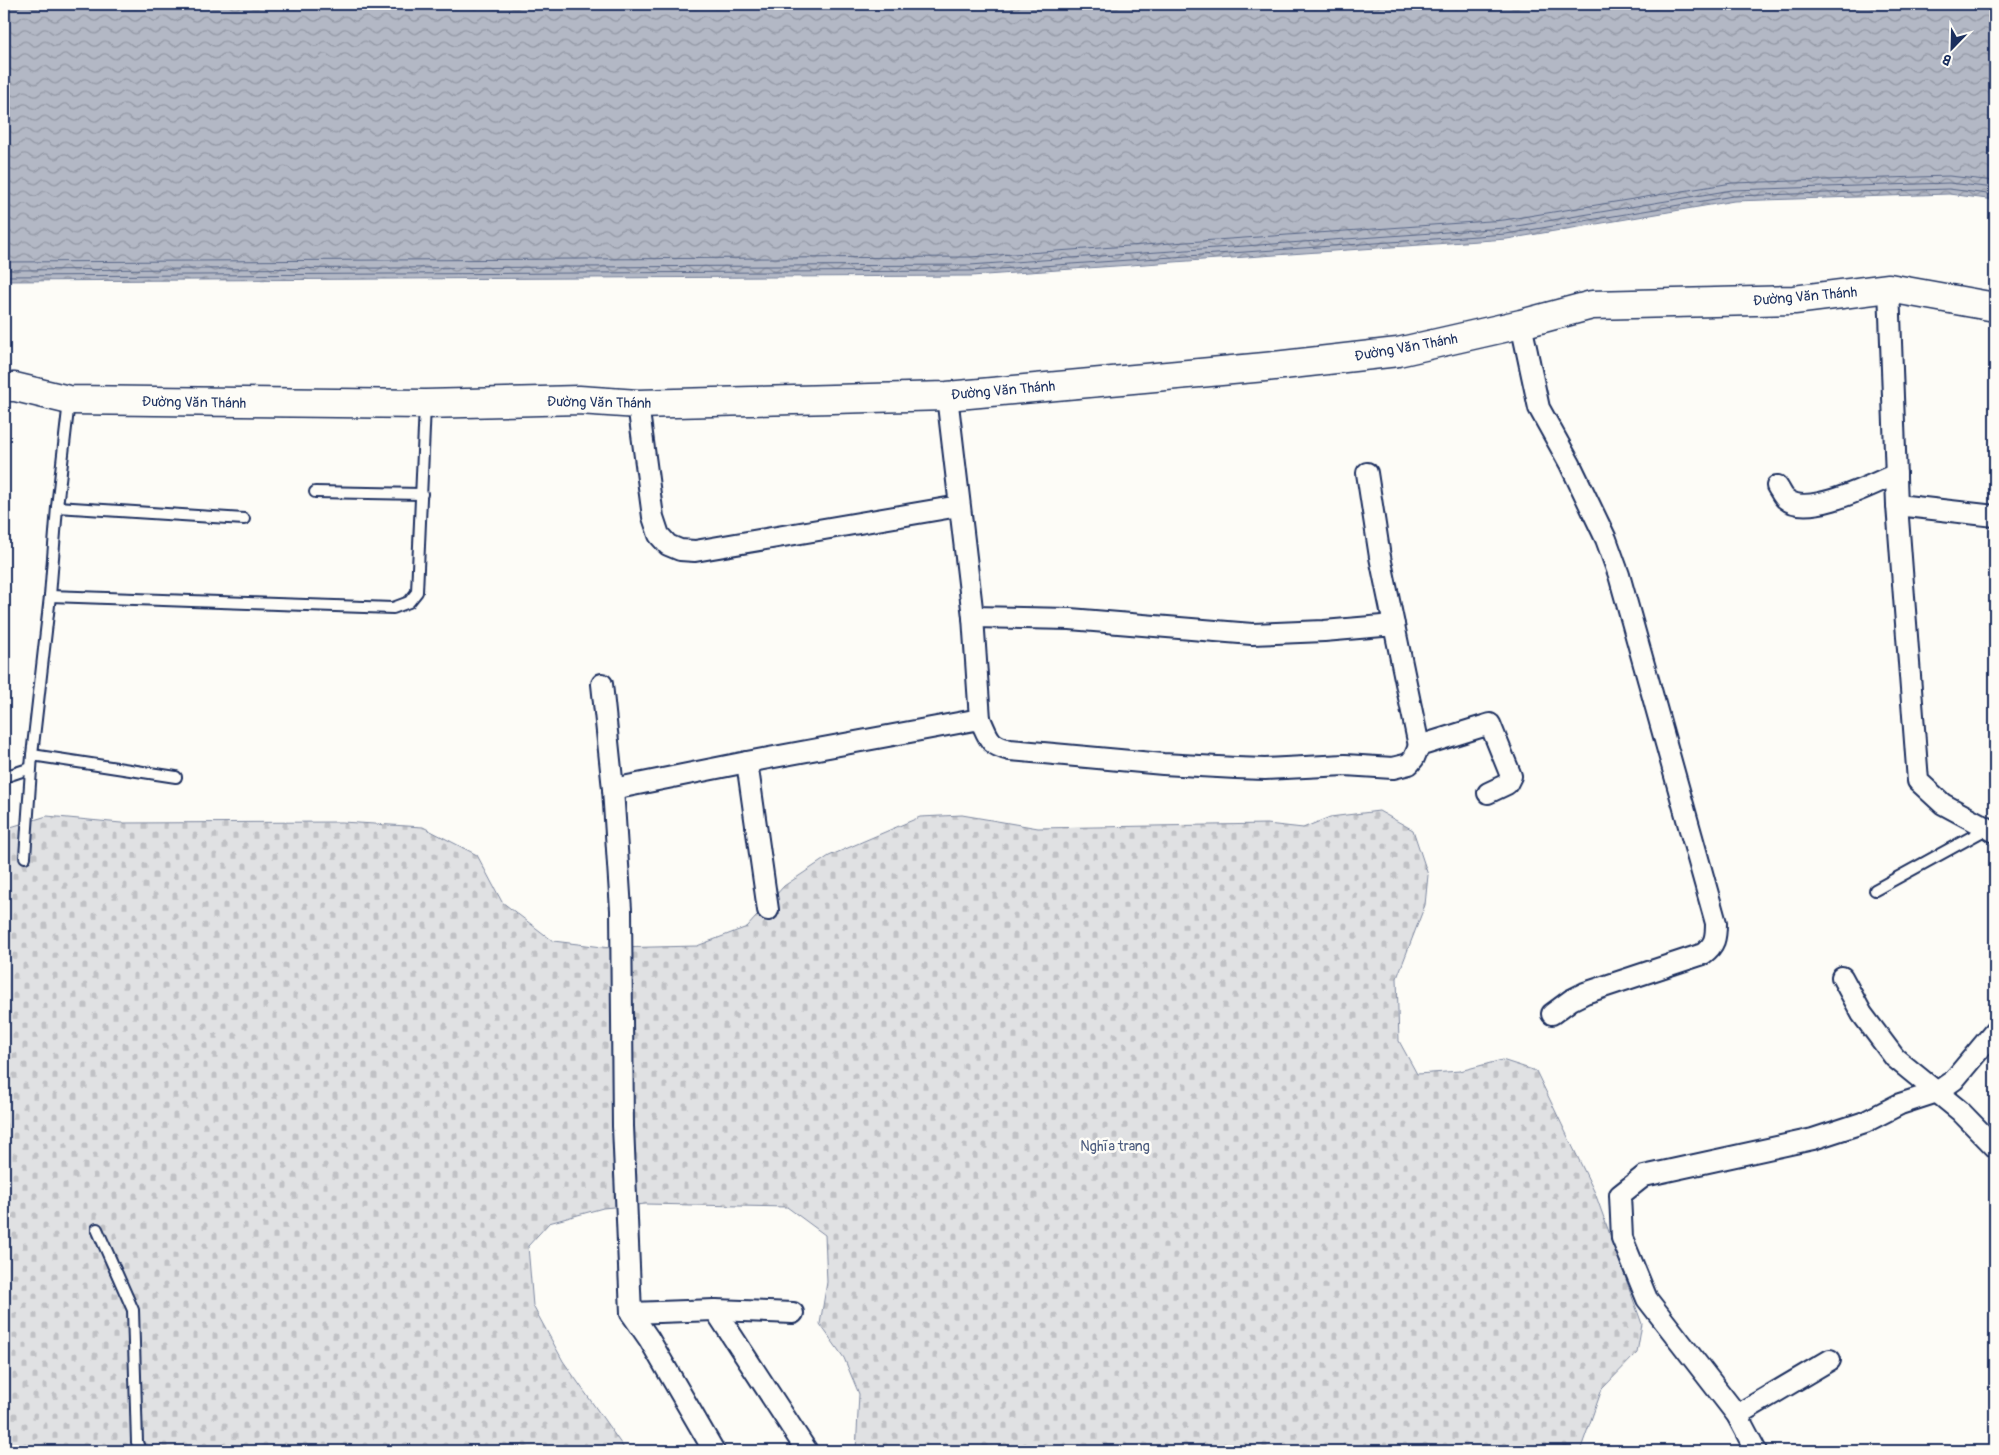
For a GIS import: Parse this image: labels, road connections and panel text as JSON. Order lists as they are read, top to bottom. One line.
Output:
{"streets":{"main road":["Đường Văn Thánh"]},"parks":["Nghĩa trang"],"north":"bottom left"}
